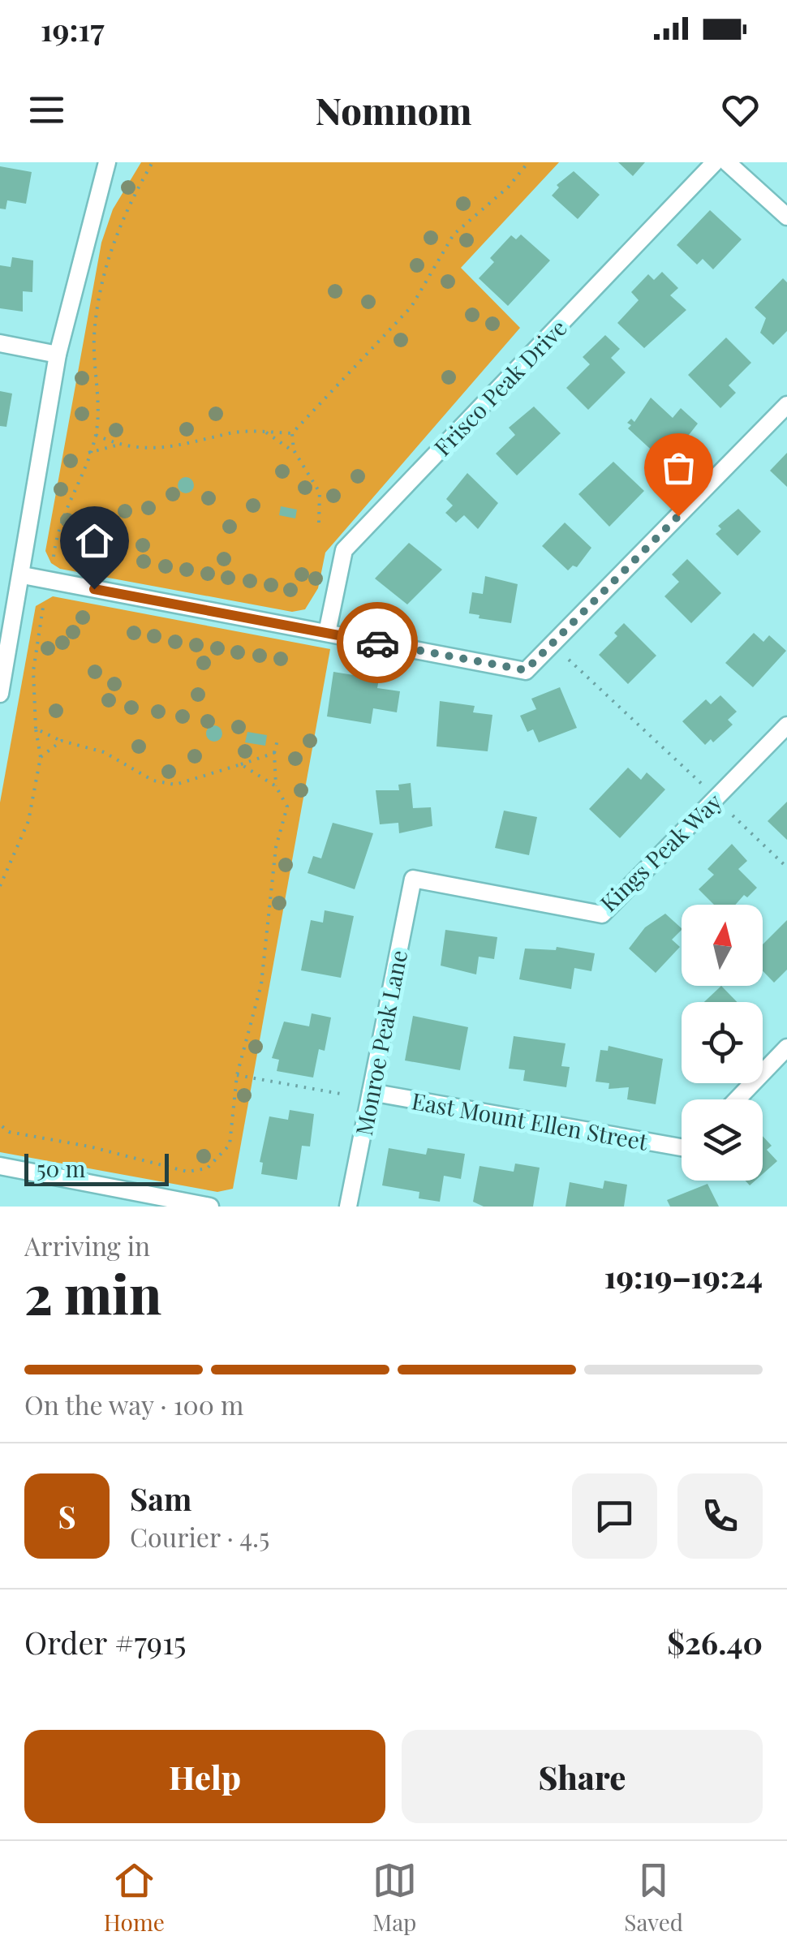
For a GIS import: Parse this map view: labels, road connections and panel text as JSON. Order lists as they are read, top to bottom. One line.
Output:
{"streets":{"street":["Frisco Peak Drive","Kings Peak Way","Monroe Peak Lane","East Mount Ellen Street"]},"crossings":[["Kings Peak Way","Monroe Peak Lane"],["Monroe Peak Lane","East Mount Ellen Street"]],"scale_bar":"50 m","north":"top","page":{"status":"19:17","header":"Nomnom","scale":"50 m","heading":["2 min","Arriving in","19:19–19:24"],"panel":["Sam","Courier · 4.5","Order #7915","$26.40"],"bar":"On the way · 100 m","round":"S","buttons":["Help","Share"],"tabs":["Home","Map","Saved"]}}
